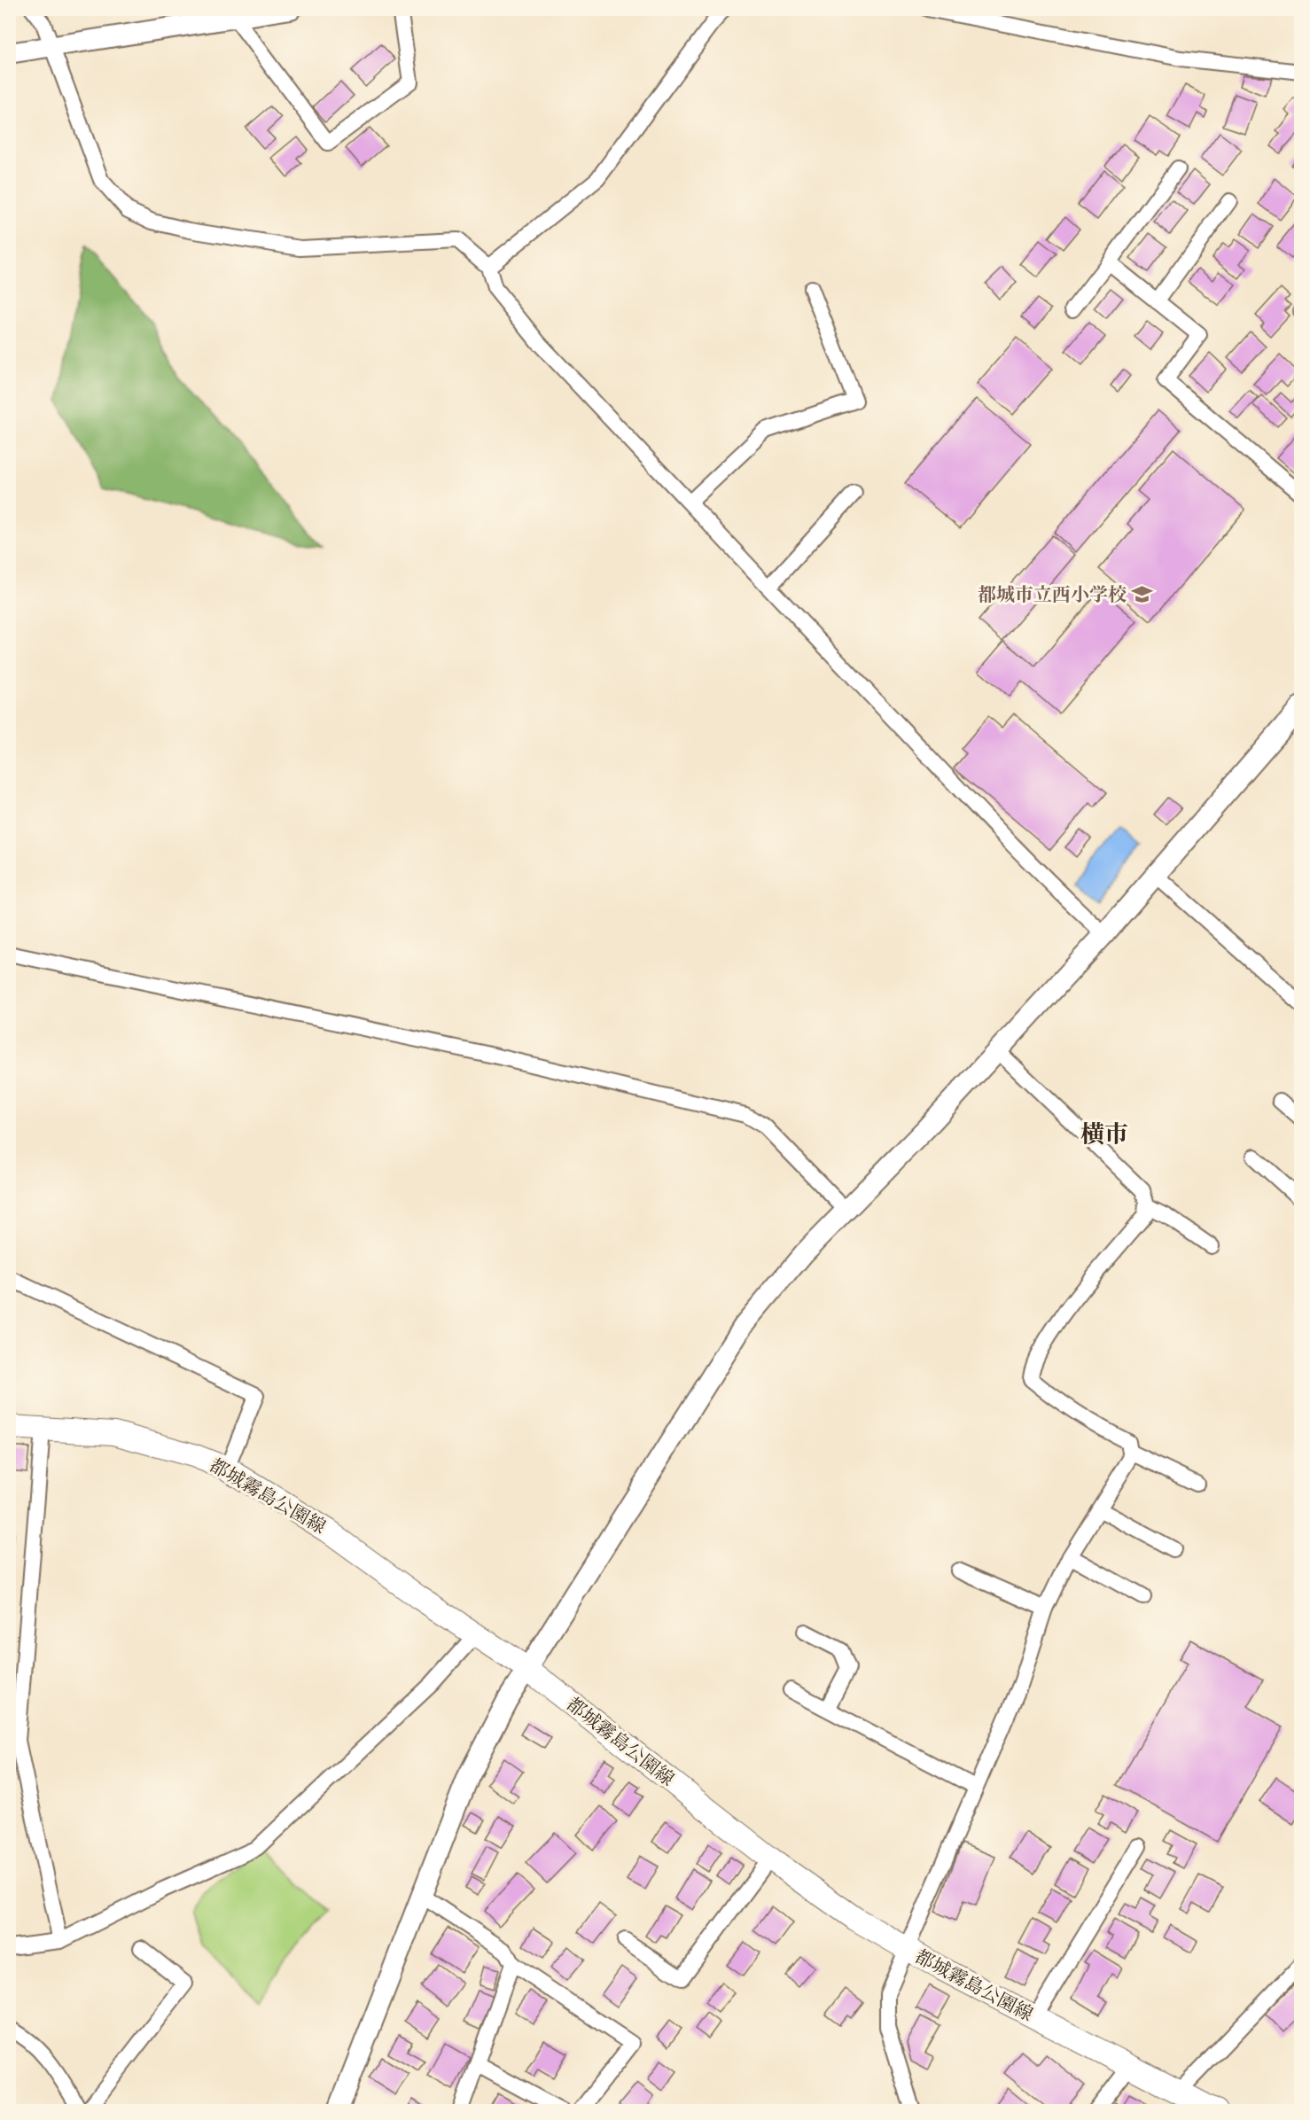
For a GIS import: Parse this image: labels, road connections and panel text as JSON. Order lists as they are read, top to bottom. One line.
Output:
{"streets":{"main road":["都城霧島公園線"]},"districts":["横市"],"places":{"school or university":["都城市立西小学校"]}}
